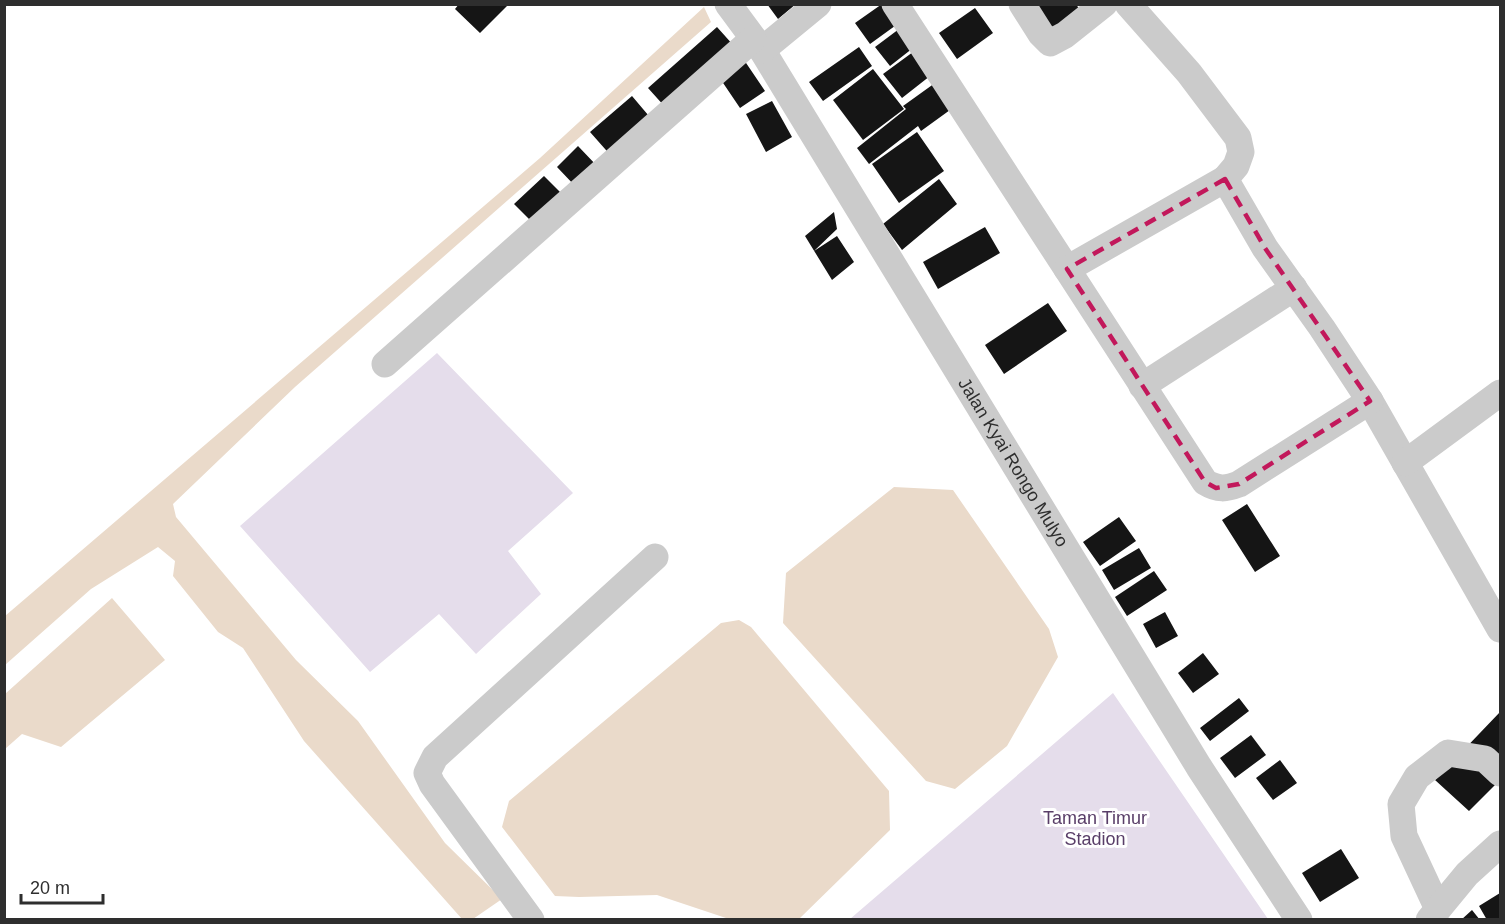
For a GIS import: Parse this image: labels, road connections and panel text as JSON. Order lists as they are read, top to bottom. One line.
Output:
{"streets":{"street":["Jalan Kyai Rongo Mulyo"]},"parks":["Taman Timur Stadion"],"scale_bar":"20 m"}
